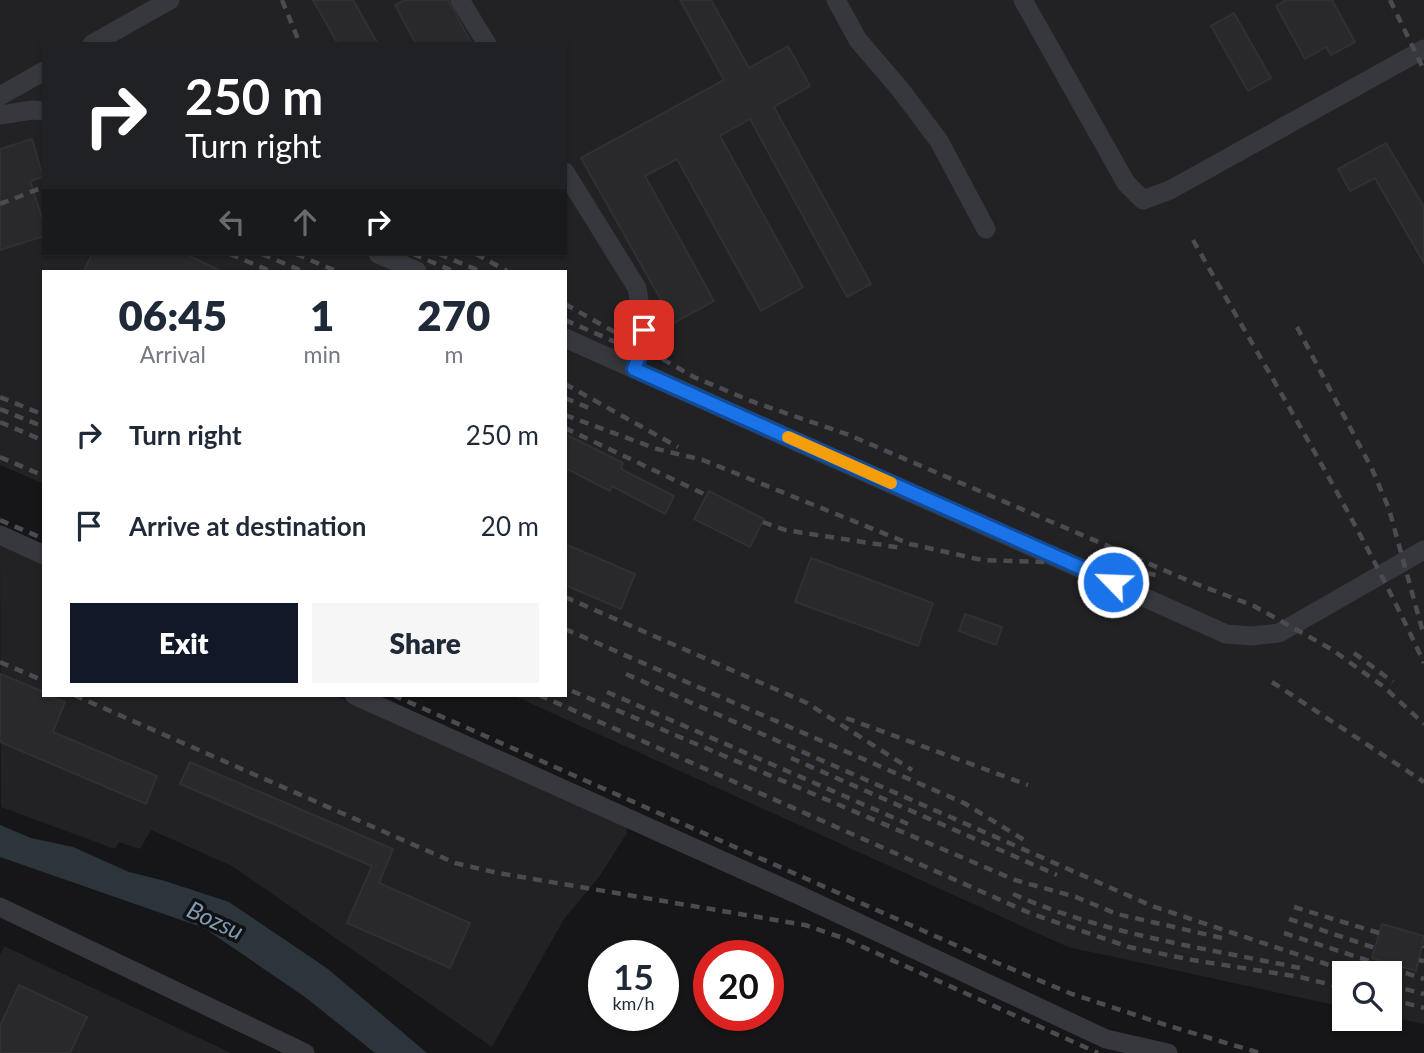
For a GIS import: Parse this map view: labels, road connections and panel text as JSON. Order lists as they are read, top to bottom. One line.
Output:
{"water":["Bozsu"],"page":{"turn":["250 m","Turn right"],"eta":["06:45","Arrival","1","min","270","m"],"list":[{"name":"Turn right","value":"250 m"},{"name":"Arrive at destination","value":"20 m"}],"buttons":["Exit","Share"],"speed":"15 km/h","limit":"20"}}
